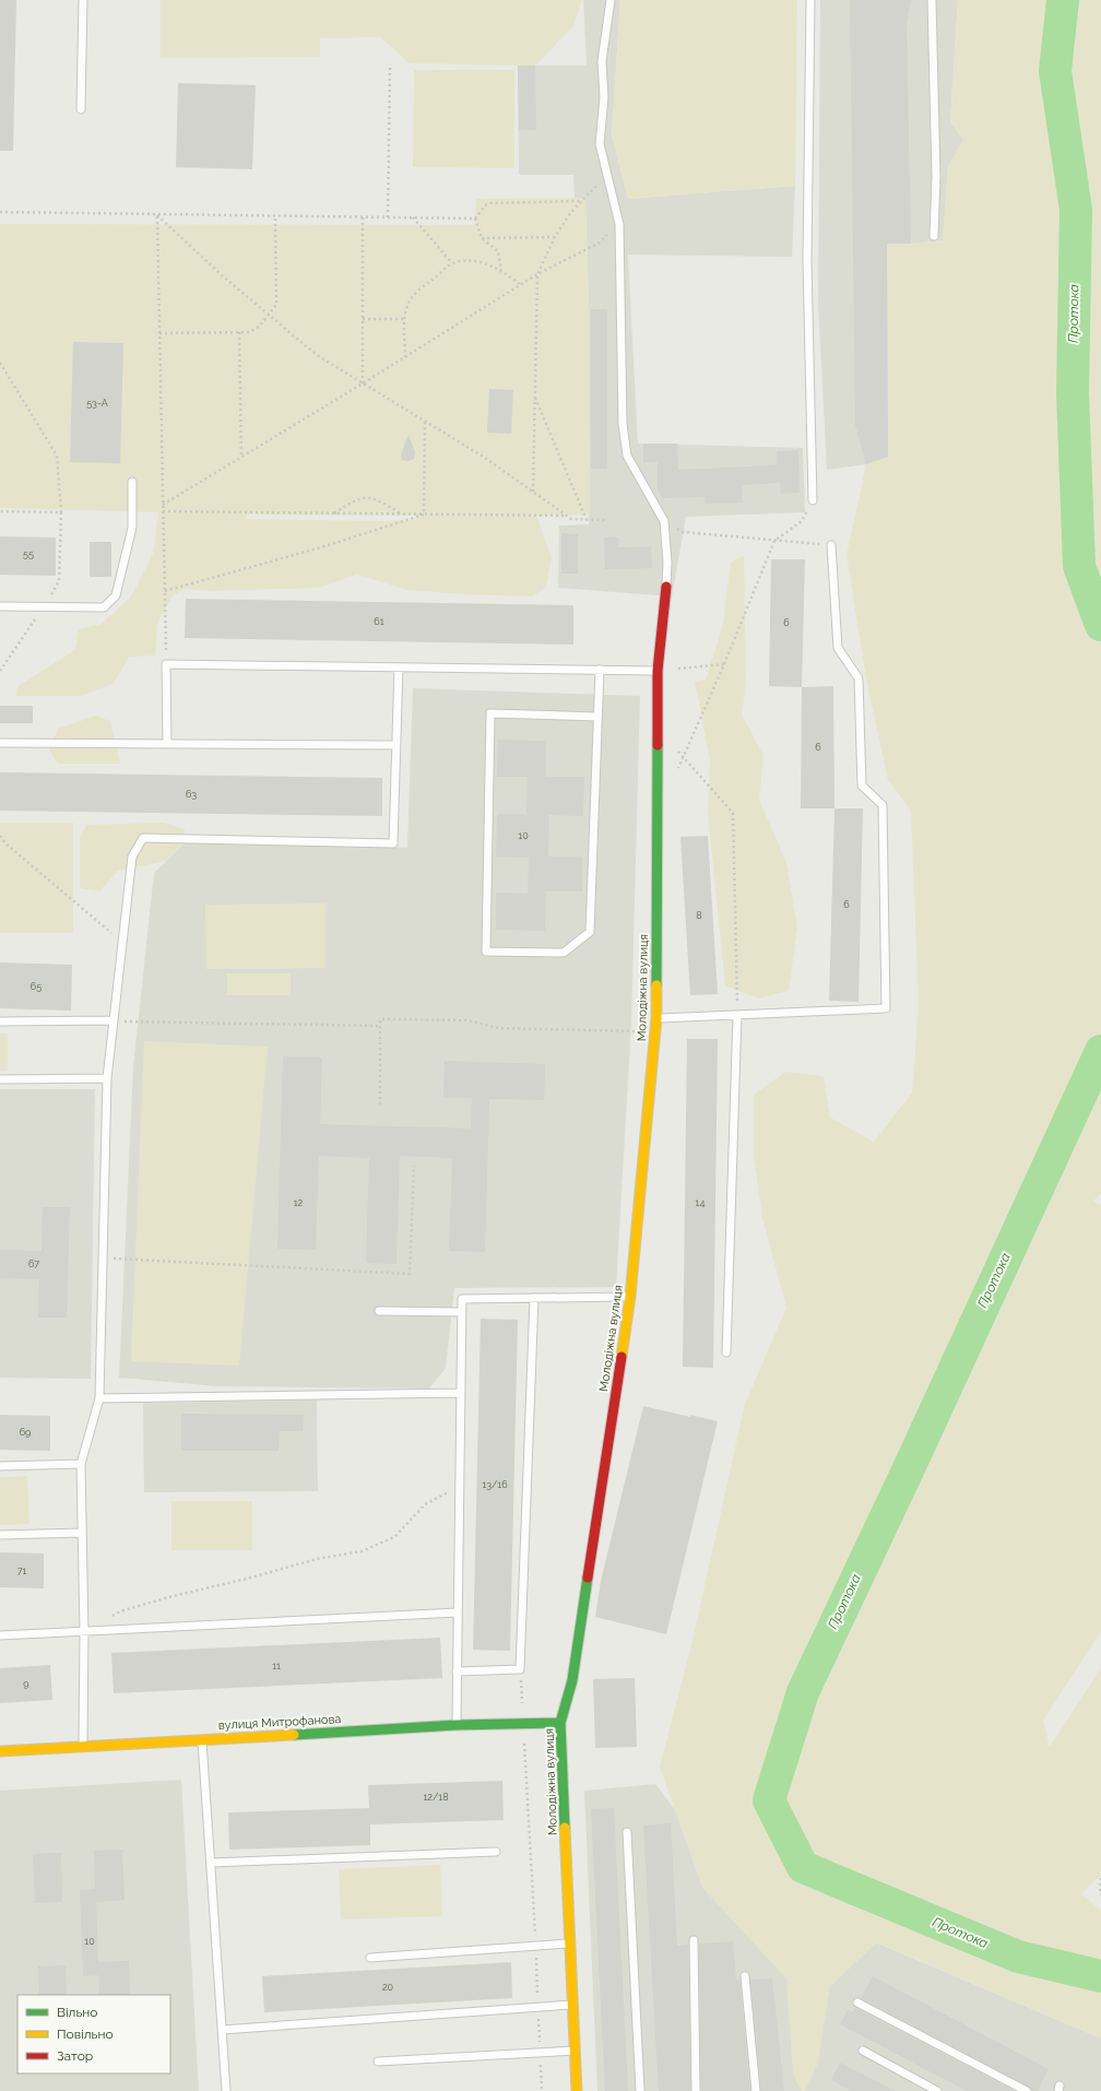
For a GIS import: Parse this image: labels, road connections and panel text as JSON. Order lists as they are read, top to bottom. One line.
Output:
{"streets":{"street":["Молодіжна вулиця","вулиця Митрофанова"]},"crossings":[["Молодіжна вулиця","вулиця Митрофанова"]],"water":["Протока"],"house_numbers":["53-А","55","61","6","6","63","10","6","8","65","12","14","67","69","13/16","71","11","9","12/18","10","20"],"legend":["Вільно","Повільно","Затор"]}
